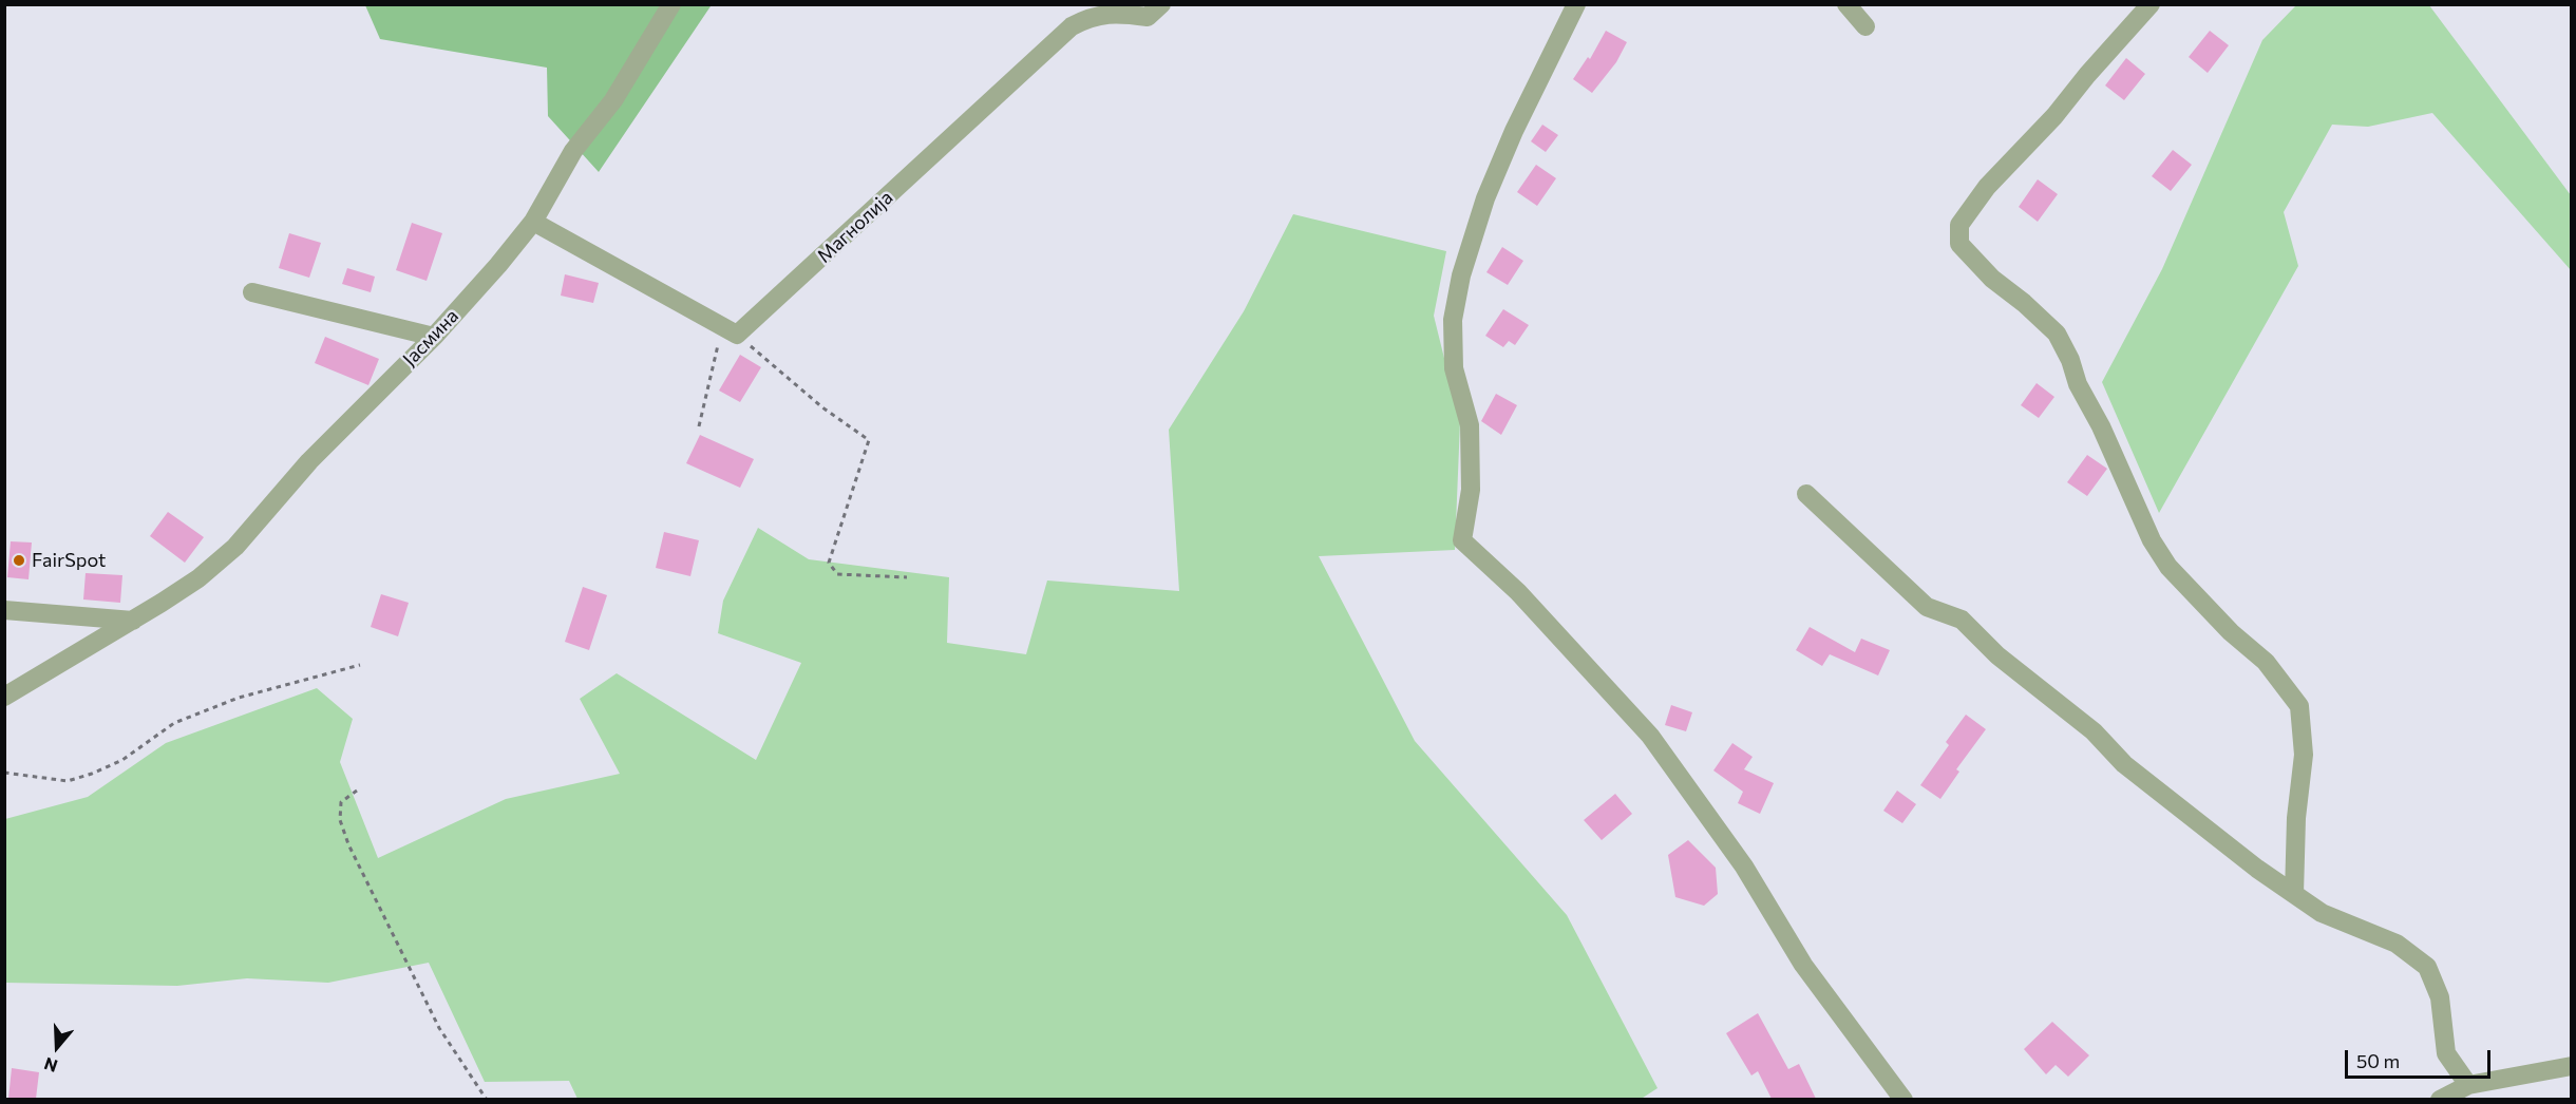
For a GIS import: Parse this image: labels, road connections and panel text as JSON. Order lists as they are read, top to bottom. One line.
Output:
{"streets":{"street":["Магнолија","Јасмина"]},"places":["FairSpot"],"scale_bar":"50 m","north":"bottom"}
